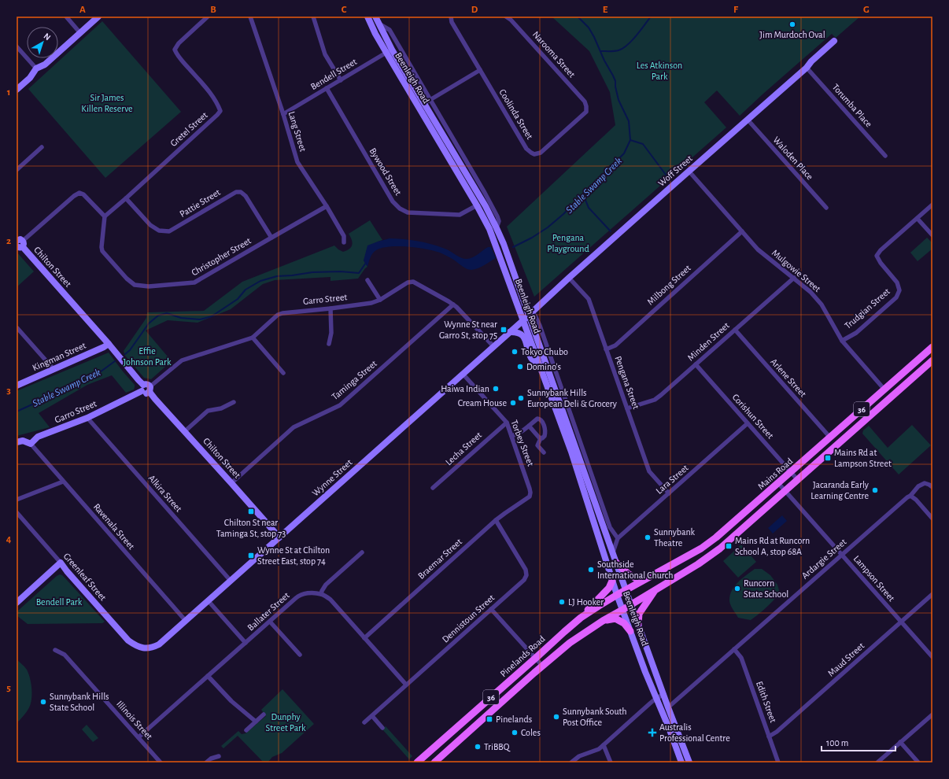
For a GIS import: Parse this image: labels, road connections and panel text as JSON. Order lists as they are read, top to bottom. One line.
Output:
{"streets":{"main road":["36","Mains Road","Pinelands Road"],"street":["Narooma Street","Bendell Street","Beenleigh Road","Torumba Place","Coolinda Street","Gretel Street","Lang Street","Waloden Place","Woff Street","Bywood Street","Pattie Street","Christopher Street","Chilton Street","Mulgowie Street","Milbong Street","Garro Street","Trudgian Street","Minden Street","Kingman Street","Arlene Street","Taminga Street","Pengana Street","Corishun Street","Torbey Street","Lecha Street","Wynne Street","Lara Street","Alkira Street","Ravenala Street","Braemar Street","Ardargie Street","Greenleaf Street","Lampson Street","Ballater Street","Dennistoun Street","Maud Street","Edith Street","Illinois Street"]},"crossings":[["Narooma Street","Coolinda Street"],["Bendell Street","Beenleigh Road"],["Bendell Street","Lang Street"],["Bendell Street","Bywood Street"],["Beenleigh Road","Woff Street"],["Beenleigh Road","Bywood Street"],["Beenleigh Road","36"],["Beenleigh Road","Mains Road"],["Beenleigh Road","Wynne Street"],["Beenleigh Road","Lara Street"],["Beenleigh Road","Ardargie Street"],["Beenleigh Road","Pinelands Road"],["Torumba Place","Woff Street"],["Gretel Street","Pattie Street"],["Gretel Street","Christopher Street"],["Lang Street","Christopher Street"],["Waloden Place","Woff Street"],["Woff Street","Mulgowie Street"],["Woff Street","Pengana Street"],["Woff Street","Wynne Street"],["Pattie Street","Christopher Street"],["Chilton Street","Garro Street"],["Chilton Street","Kingman Street"],["Chilton Street","Taminga Street"],["Chilton Street","Wynne Street"],["Mulgowie Street","Milbong Street"],["Mulgowie Street","Trudgian Street"],["Mulgowie Street","Minden Street"],["Mulgowie Street","Mains Road"],["Milbong Street","Pengana Street"],["Garro Street","Taminga Street"],["Garro Street","Wynne Street"],["Garro Street","Alkira Street"],["Garro Street","Ravenala Street"],["Minden Street","Arlene Street"],["Minden Street","Pengana Street"],["Minden Street","Corishun Street"],["Arlene Street","Mains Road"],["Pengana Street","Lara Street"],["36","Mains Road"],["Corishun Street","Mains Road"],["Corishun Street","Lara Street"],["Torbey Street","Lecha Street"],["Torbey Street","Wynne Street"],["Torbey Street","Braemar Street"],["Mains Road","Lampson Street"],["Mains Road","Pinelands Road"],["Wynne Street","Alkira Street"],["Wynne Street","Ravenala Street"],["Wynne Street","Greenleaf Street"],["Braemar Street","Dennistoun Street"],["Ardargie Street","Lampson Street"],["Ardargie Street","Edith Street"],["Lampson Street","Maud Street"],["Ballater Street","Illinois Street"],["Maud Street","Edith Street"]],"water":["Stable Swamp Creek"],"parks":["Les Atkinson Park","Sir James Killen Reserve","Pengana Playground","Effie Johnson Park","Bendell Park","Dunphy Street Park"],"places":{"other":["Jim Murdoch Oval","Tokyo Chubo","Domino's","Haiwa Indian","Sunnybank Hills European Deli & Grocery","Cream House","Jacaranda Early Learning Centre","Sunnybank Theatre","Southside International Church","Runcorn State School","LJ Hooker","Sunnybank Hills State School","Sunnybank South Post Office","Coles","TriBBQ"],"transit":["Wynne St near Garro St, stop 75","Mains Rd at Lampson Street","Chilton St near Taminga St, stop 73","Mains Rd at Runcorn School A, stop 68A","Wynne St at Chilton Street East, stop 74","Pinelands"],"health":["Australis Professional Centre"]},"scale_bar":"100 m","north":"top right","grid":{"columns":["A","B","C","D","E","F","G"],"rows":["1","2","3","4","5"]}}
